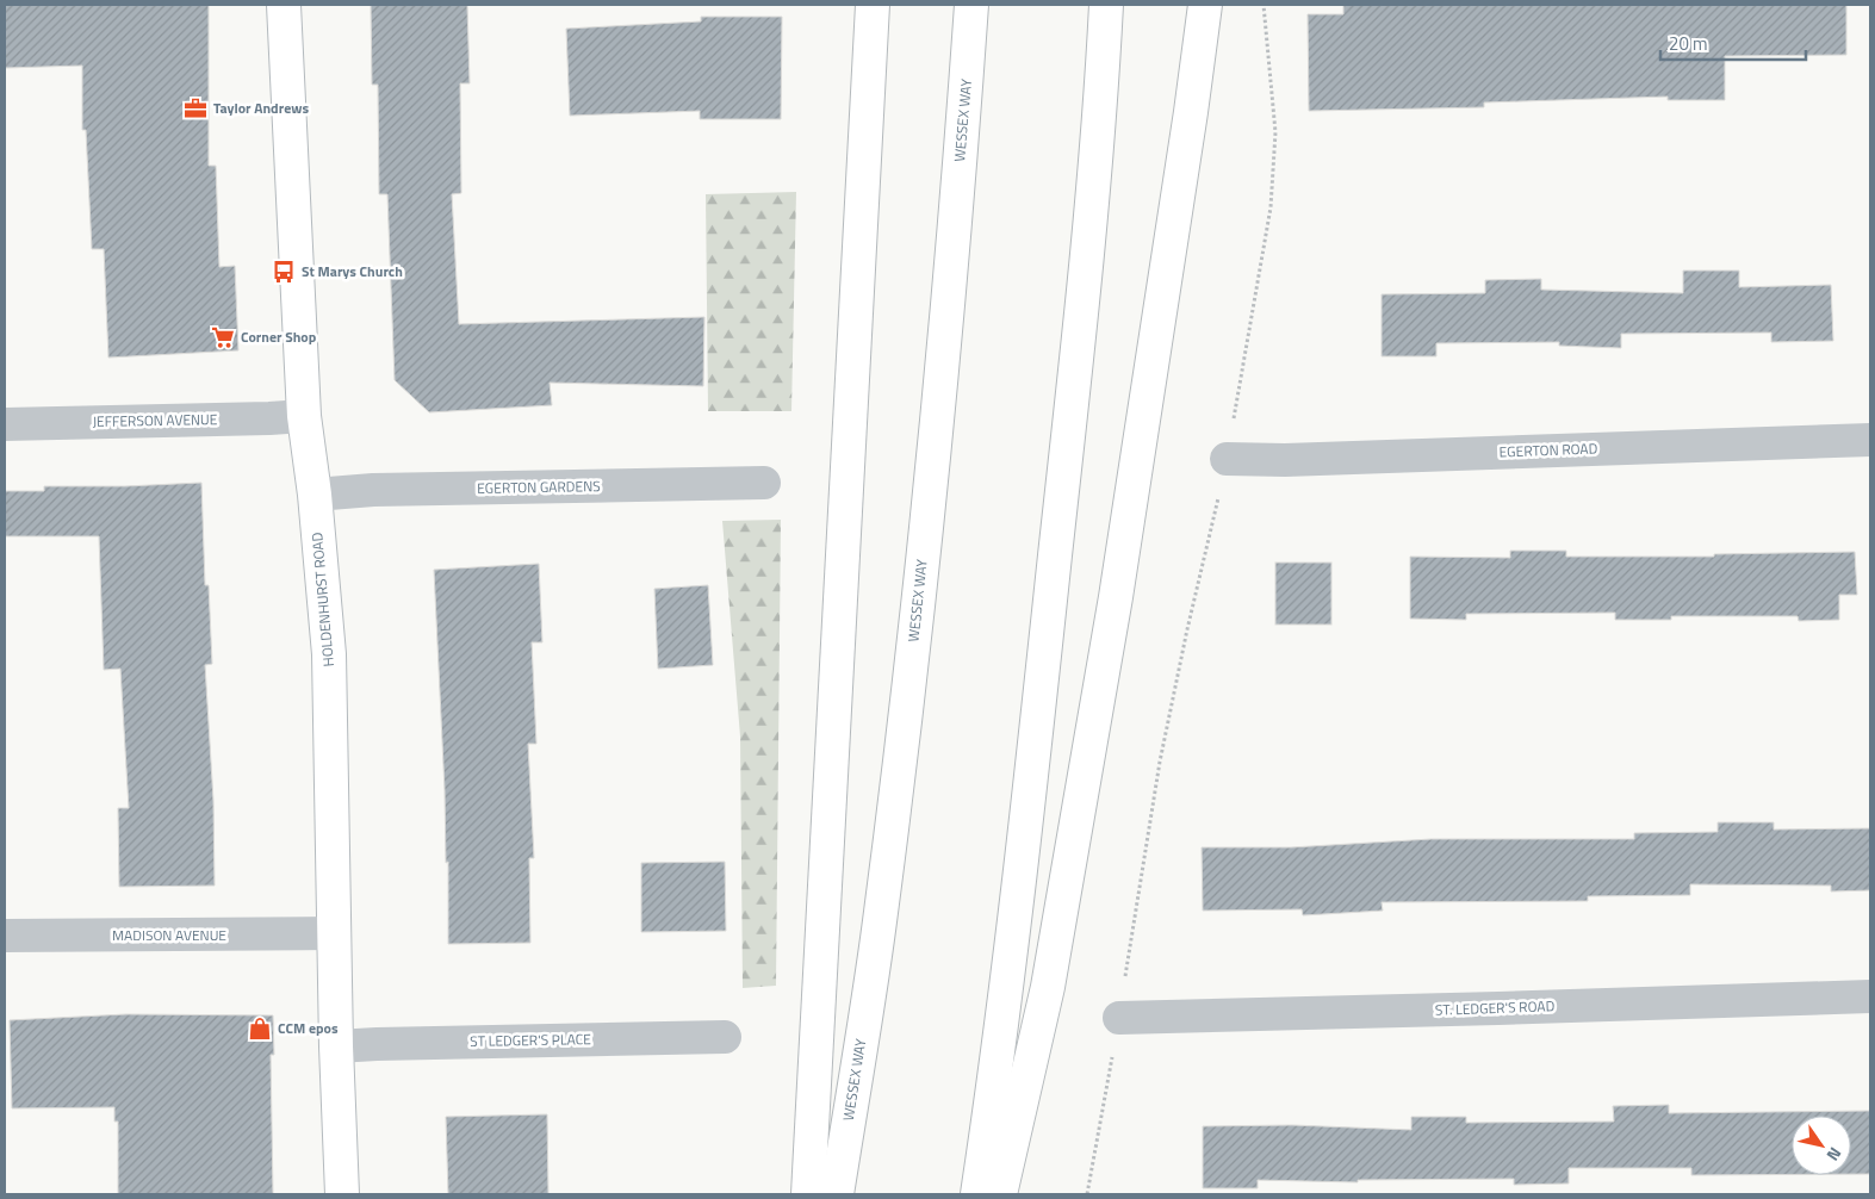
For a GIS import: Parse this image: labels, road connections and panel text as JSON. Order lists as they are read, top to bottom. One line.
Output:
{"streets":{"main road":["WESSEX WAY","HOLDENHURST ROAD"],"street":["JEFFERSON AVENUE","EGERTON ROAD","EGERTON GARDENS","MADISON AVENUE","ST. LEDGER'S ROAD","ST LEDGER'S PLACE"]},"crossings":[["JEFFERSON AVENUE","HOLDENHURST ROAD"],["EGERTON GARDENS","HOLDENHURST ROAD"],["HOLDENHURST ROAD","MADISON AVENUE"],["HOLDENHURST ROAD","ST LEDGER'S PLACE"]],"places":{"office":["Taylor Andrews"],"bus stop":["St Marys Church"],"supermarket":["Corner Shop"],"shop":["CCM epos"]},"scale_bar":"20 m","north":"bottom right"}
